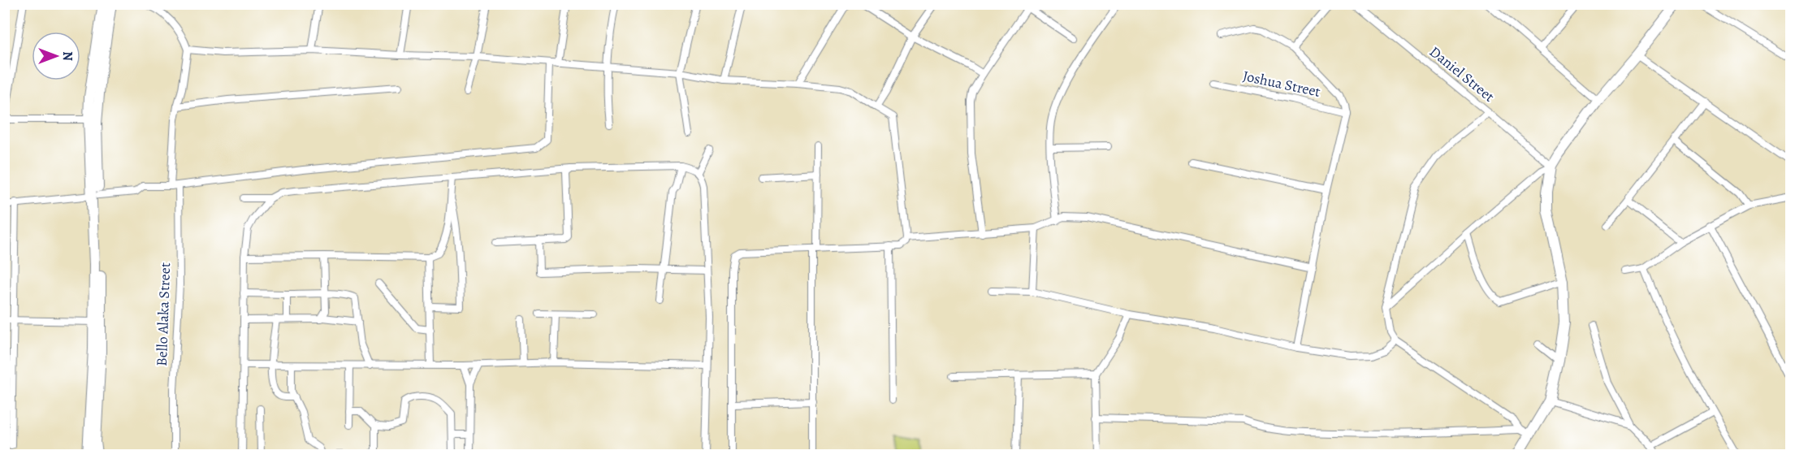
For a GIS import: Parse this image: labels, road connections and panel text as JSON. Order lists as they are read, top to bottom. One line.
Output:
{"streets":{"street":["Daniel Street","Joshua Street","Bello Alaka Street"]},"north":"right"}
